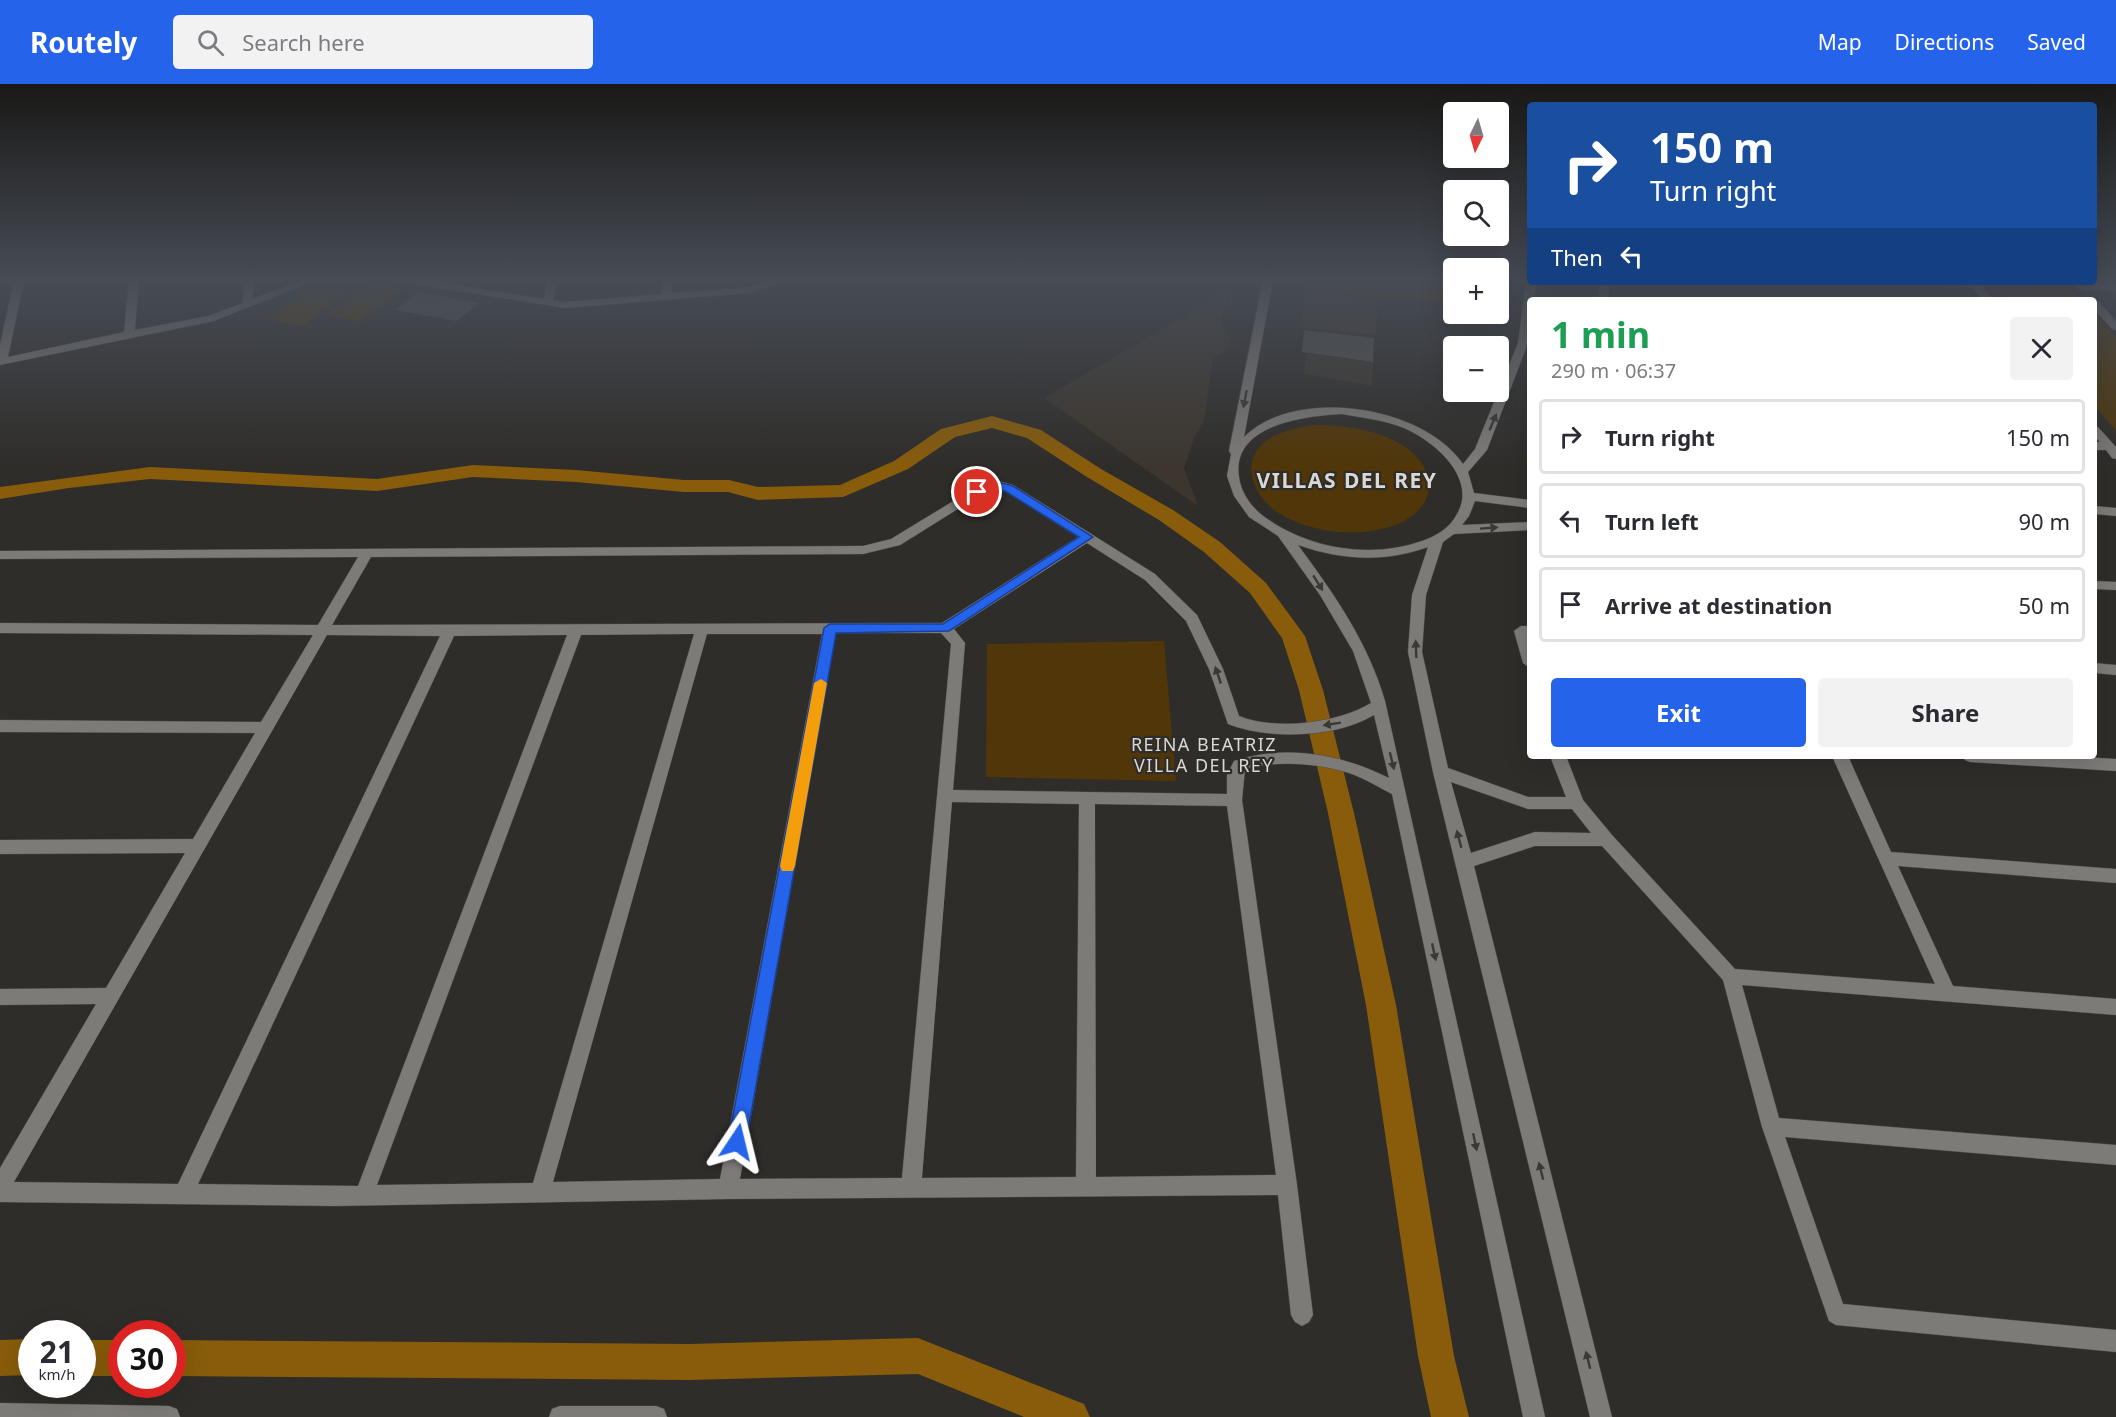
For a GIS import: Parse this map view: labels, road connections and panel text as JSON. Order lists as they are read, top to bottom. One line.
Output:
{"districts":["VILLAS DEL REY","REINA BEATRIZ VILLA DEL REY"],"north":"bottom","page":{"header":"Routely","search":"Search here","nav":["Map","Directions","Saved"],"map_buttons":["+","−"],"turn":["150 m","Turn right"],"then":"Then","heading":["1 min","290 m · 06:37"],"list":[{"name":"Turn right","value":"150 m"},{"name":"Turn left","value":"90 m"},{"name":"Arrive at destination","value":"50 m"}],"buttons":["Exit","Share"],"speed":"21 km/h","limit":"30"}}
